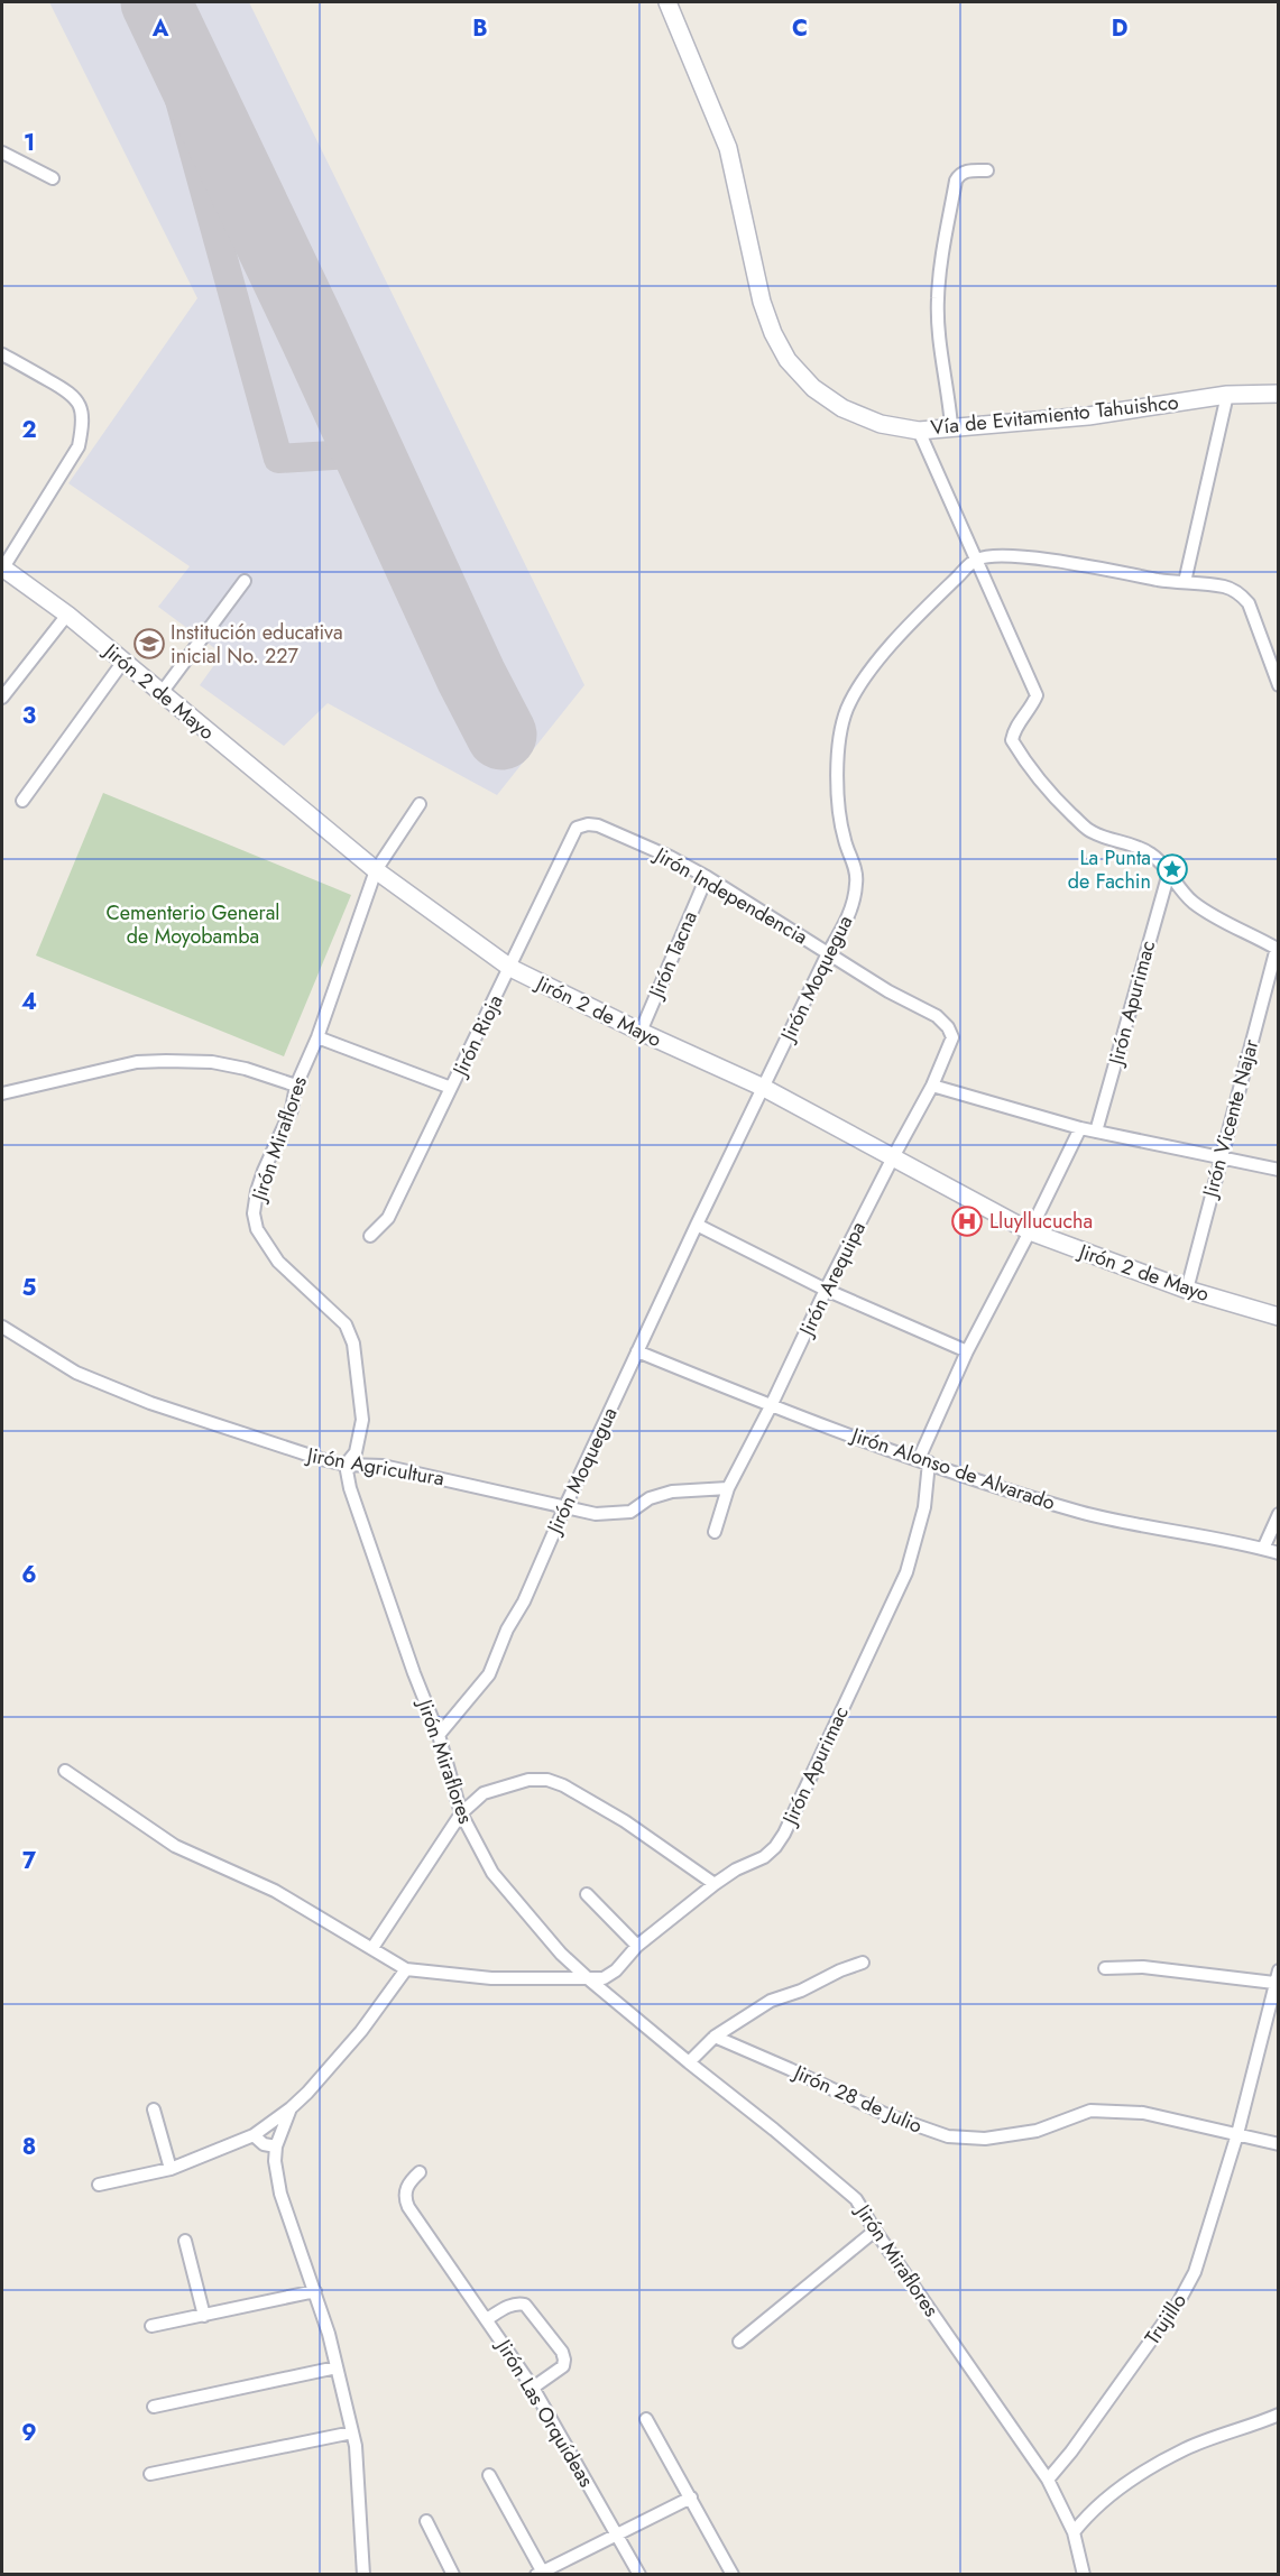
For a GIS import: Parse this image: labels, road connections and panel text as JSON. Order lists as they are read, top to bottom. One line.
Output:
{"streets":{"main road":["Vía de Evitamiento Tahuishco","Jirón 2 de Mayo"],"street":["Jirón Independencia","Jirón Tacna","Jirón Moquegua","Jirón Apurimac","Jirón Rioja","Jirón Vicente Najar","Jirón Miraflores","Jirón Arequipa","Jirón Agricultura","Jirón Alonso de Alvarado","Jirón 28 de Julio","Trujillo","Jirón Las Orquídeas"]},"crossings":[["Jirón 2 de Mayo","Jirón Tacna"],["Jirón 2 de Mayo","Jirón Moquegua"],["Jirón 2 de Mayo","Jirón Apurimac"],["Jirón 2 de Mayo","Jirón Rioja"],["Jirón 2 de Mayo","Jirón Vicente Najar"],["Jirón 2 de Mayo","Jirón Miraflores"],["Jirón 2 de Mayo","Jirón Arequipa"],["Jirón Independencia","Jirón Tacna"],["Jirón Independencia","Jirón Moquegua"],["Jirón Independencia","Jirón Rioja"],["Jirón Independencia","Jirón Arequipa"],["Jirón Moquegua","Jirón Miraflores"],["Jirón Moquegua","Jirón Agricultura"],["Jirón Moquegua","Jirón Alonso de Alvarado"],["Jirón Apurimac","Jirón Miraflores"],["Jirón Apurimac","Jirón Alonso de Alvarado"],["Jirón Miraflores","Jirón Agricultura"],["Jirón Miraflores","Trujillo"],["Jirón Arequipa","Jirón Agricultura"],["Jirón Arequipa","Jirón Alonso de Alvarado"],["Jirón 28 de Julio","Trujillo"]],"parks":["Cementerio General de Moyobamba"],"places":{"school or university":["Institución educativa inicial No. 227"],"place":["La Punta de Fachin"],"hospital":["Lluyllucucha"]},"grid":{"columns":["A","B","C","D"],"rows":["1","2","3","4","5","6","7","8","9"]}}
